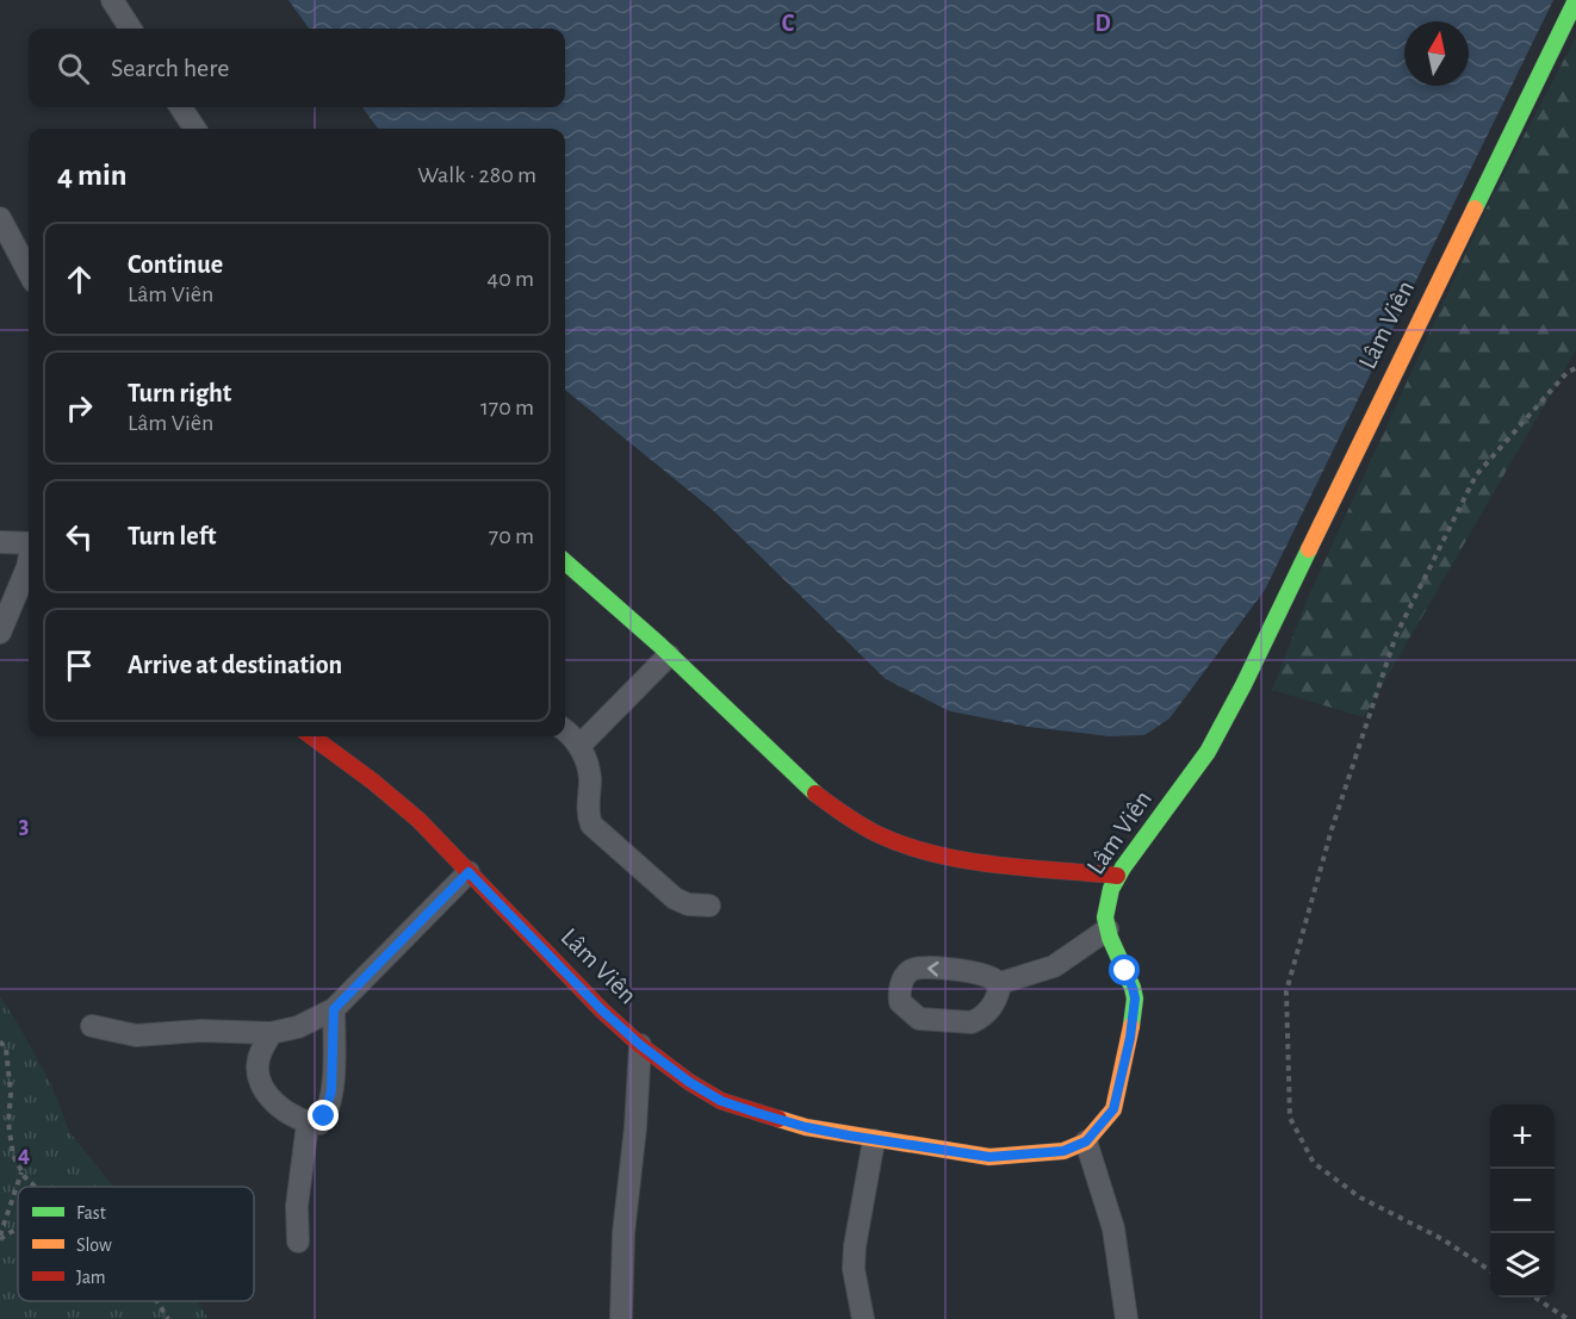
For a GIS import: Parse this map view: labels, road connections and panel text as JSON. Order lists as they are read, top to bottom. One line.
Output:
{"streets":{"street":["Lâm Viên"]},"legend":["Fast","Slow","Jam"],"north":"top","page":{"search":"Search here","heading":["4 min","Walk · 280 m"],"list":[["Continue","Lâm Viên","40 m"],["Turn right","Lâm Viên","170 m"],["Turn left","70 m"],"Arrive at destination"],"map_buttons":["+","−"]},"grid":{"columns":["C","D"],"rows":["3","4"]}}
